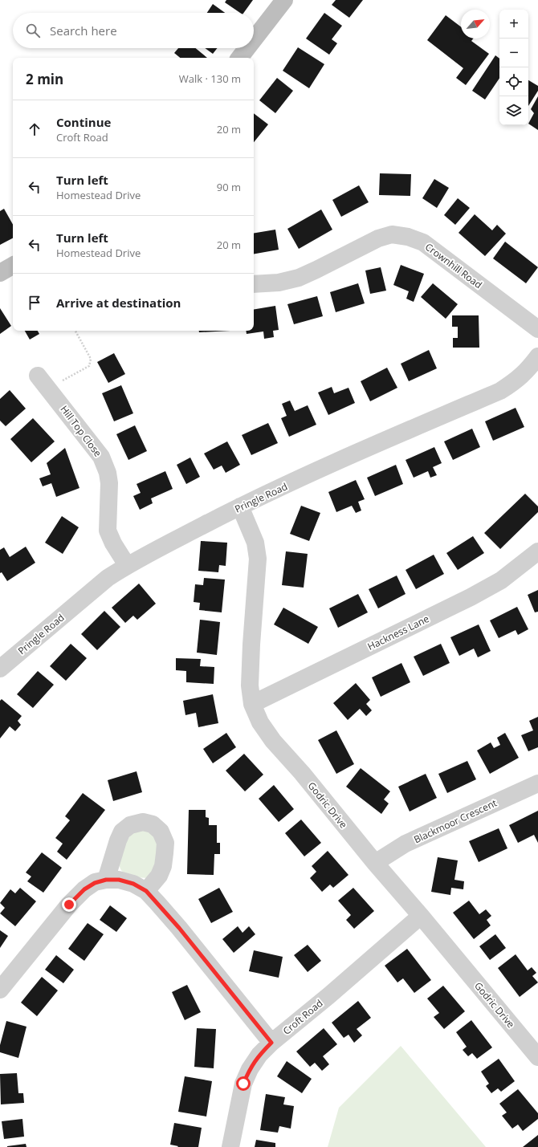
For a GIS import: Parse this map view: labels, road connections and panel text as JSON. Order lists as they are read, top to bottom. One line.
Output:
{"streets":{"street":["Crownhill Road","Hill Top Close","Pringle Road","Hackness Lane","Godric Drive","Blackmoor Crescent","Croft Road"]},"crossings":[["Hill Top Close","Pringle Road"],["Pringle Road","Godric Drive"],["Hackness Lane","Godric Drive"],["Godric Drive","Blackmoor Crescent"],["Godric Drive","Croft Road"]],"north":"top right","page":{"map_buttons":["+","−"],"search":"Search here","heading":["2 min","Walk · 130 m"],"list":[["Continue","Croft Road","20 m"],["Turn left","Homestead Drive","90 m"],["Turn left","Homestead Drive","20 m"],"Arrive at destination"]}}
